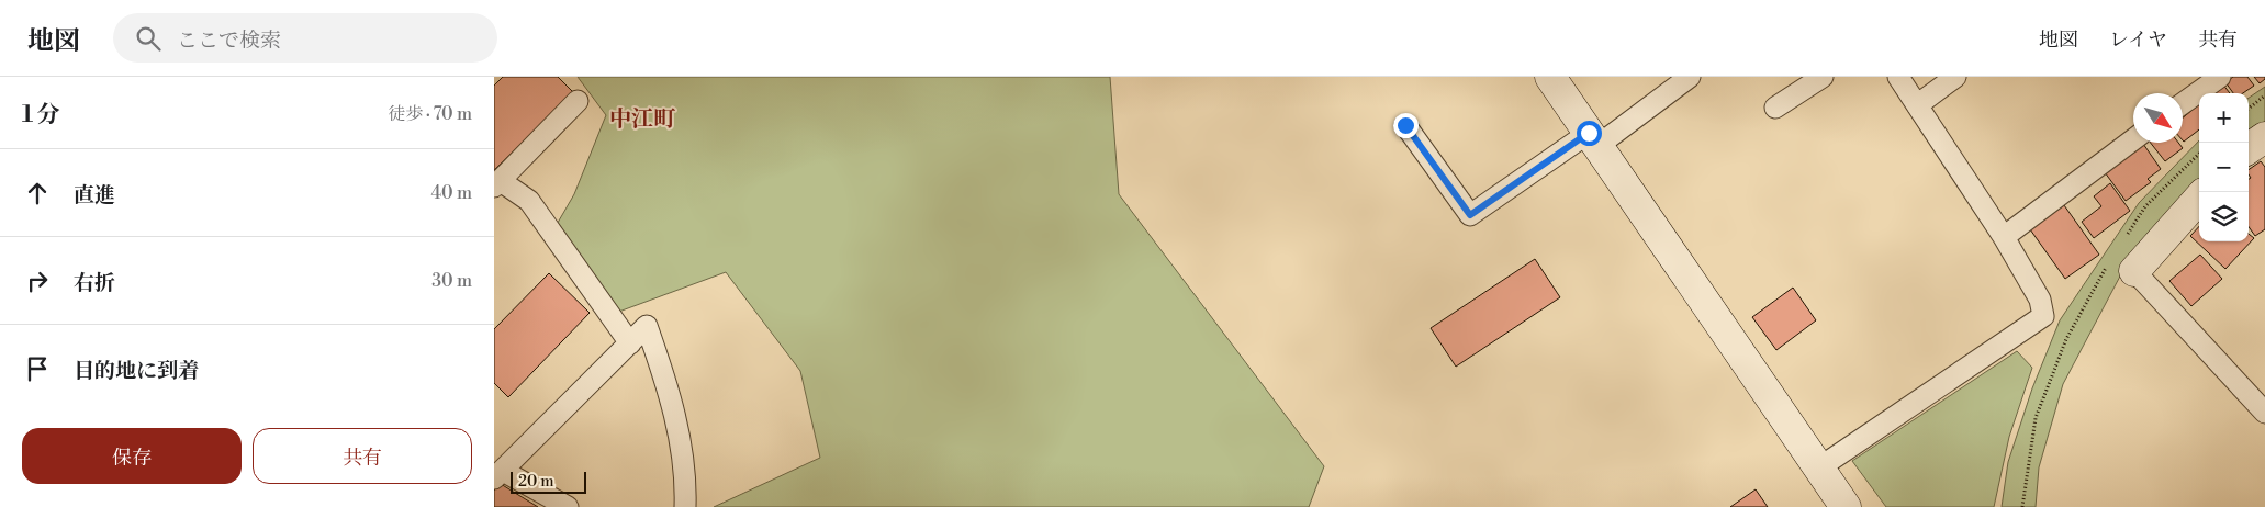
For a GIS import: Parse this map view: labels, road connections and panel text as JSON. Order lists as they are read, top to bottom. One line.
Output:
{"districts":["中江町"],"scale_bar":"20 m","north":"bottom right","page":{"header":"地図","search":"ここで検索","nav":["地図","レイヤ","共有"],"heading":["1 分","徒歩 · 70 m"],"map_buttons":["+","−"],"list":[["直進","40 m"],["右折","30 m"],"目的地に到着"],"buttons":["保存","共有"],"scale":"20 m"}}
